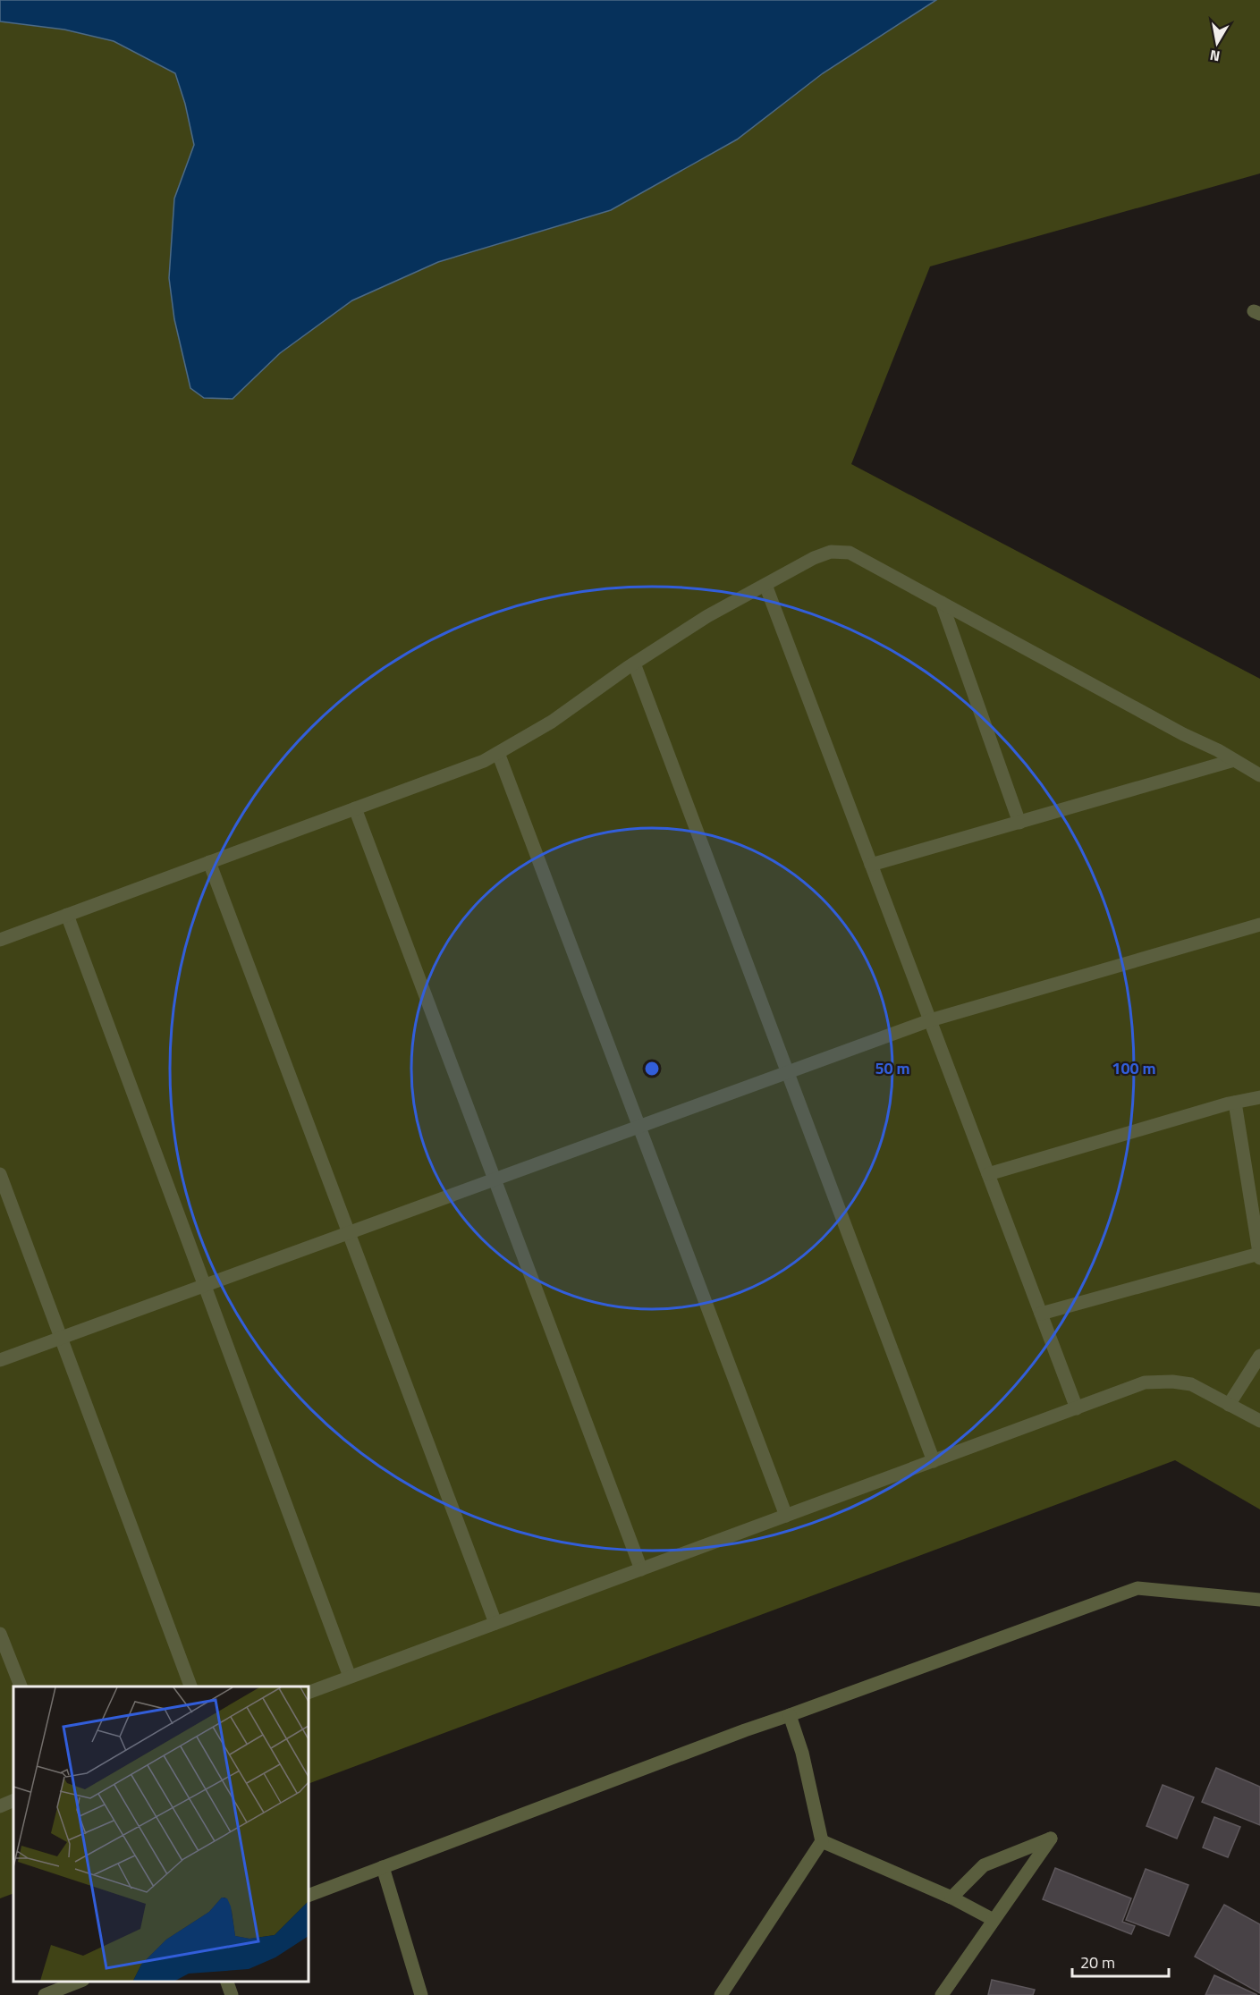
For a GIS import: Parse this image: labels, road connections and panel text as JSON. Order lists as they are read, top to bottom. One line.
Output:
{"scale_bar":"20 m","north":"bottom","rings":["50 m","100 m"]}
